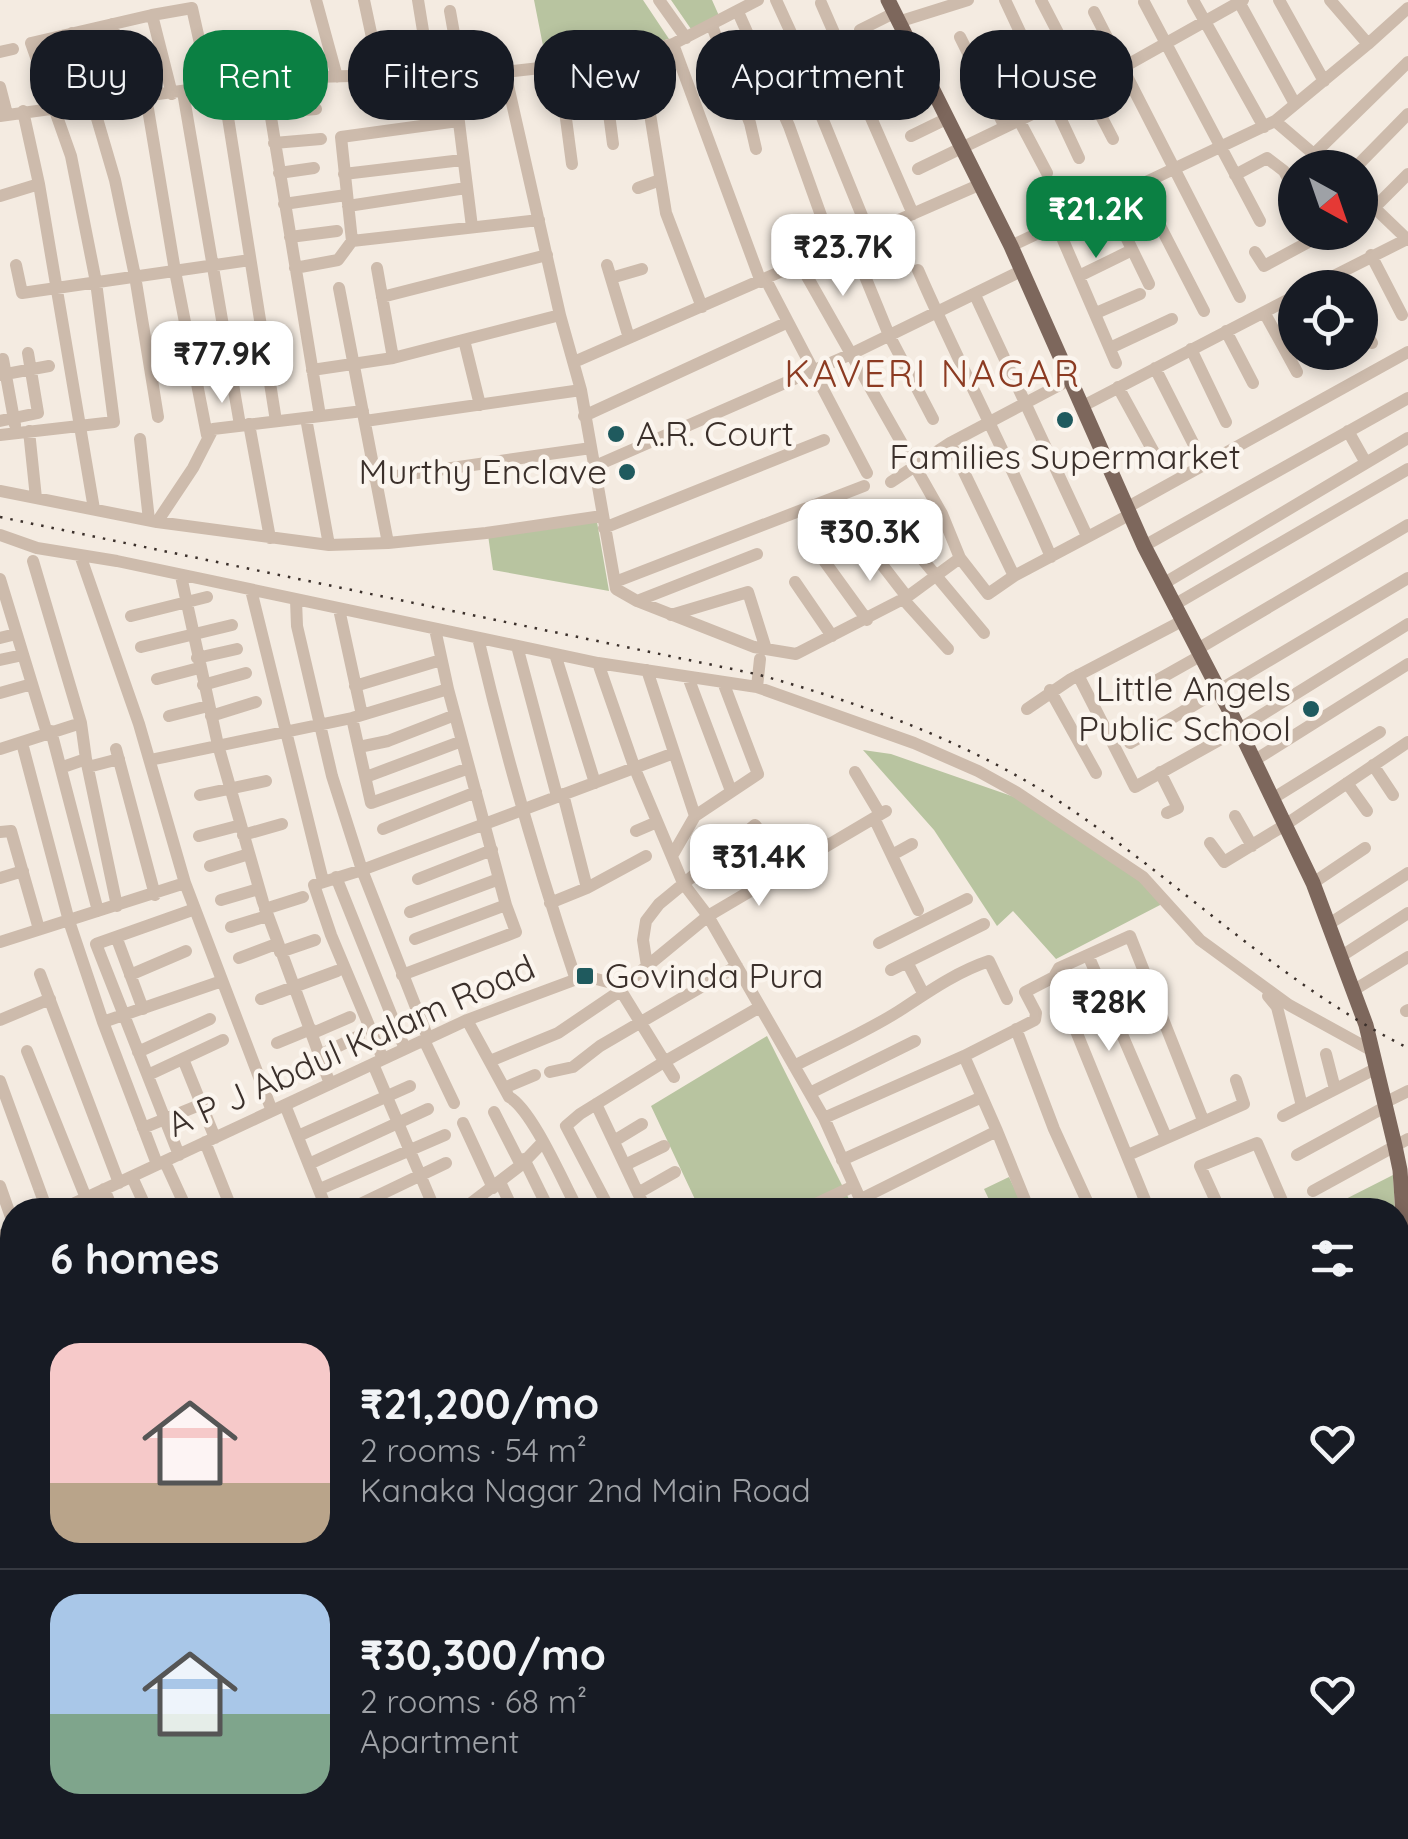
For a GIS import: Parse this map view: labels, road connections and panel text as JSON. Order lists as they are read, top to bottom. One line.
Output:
{"streets":{"street":["A P J Abdul Kalam Road"]},"districts":["KAVERI NAGAR"],"places":{"other":["Families Supermarket","A.R. Court","Murthy Enclave","Little Angels Public School"],"transit":["Govinda Pura"]},"north":"bottom right","page":{"chip":["Buy","Rent","Filters","New","Apartment","House"],"price":["₹21.2K","₹23.7K","₹77.9K","₹30.3K","₹31.4K","₹28K"],"heading":"6 homes","list":[{"name":"₹21,200/mo","note":"2 rooms · 54 m² · Kanaka Nagar 2nd Main Road"},{"name":"₹30,300/mo","note":"2 rooms · 68 m² · Apartment"}]}}
